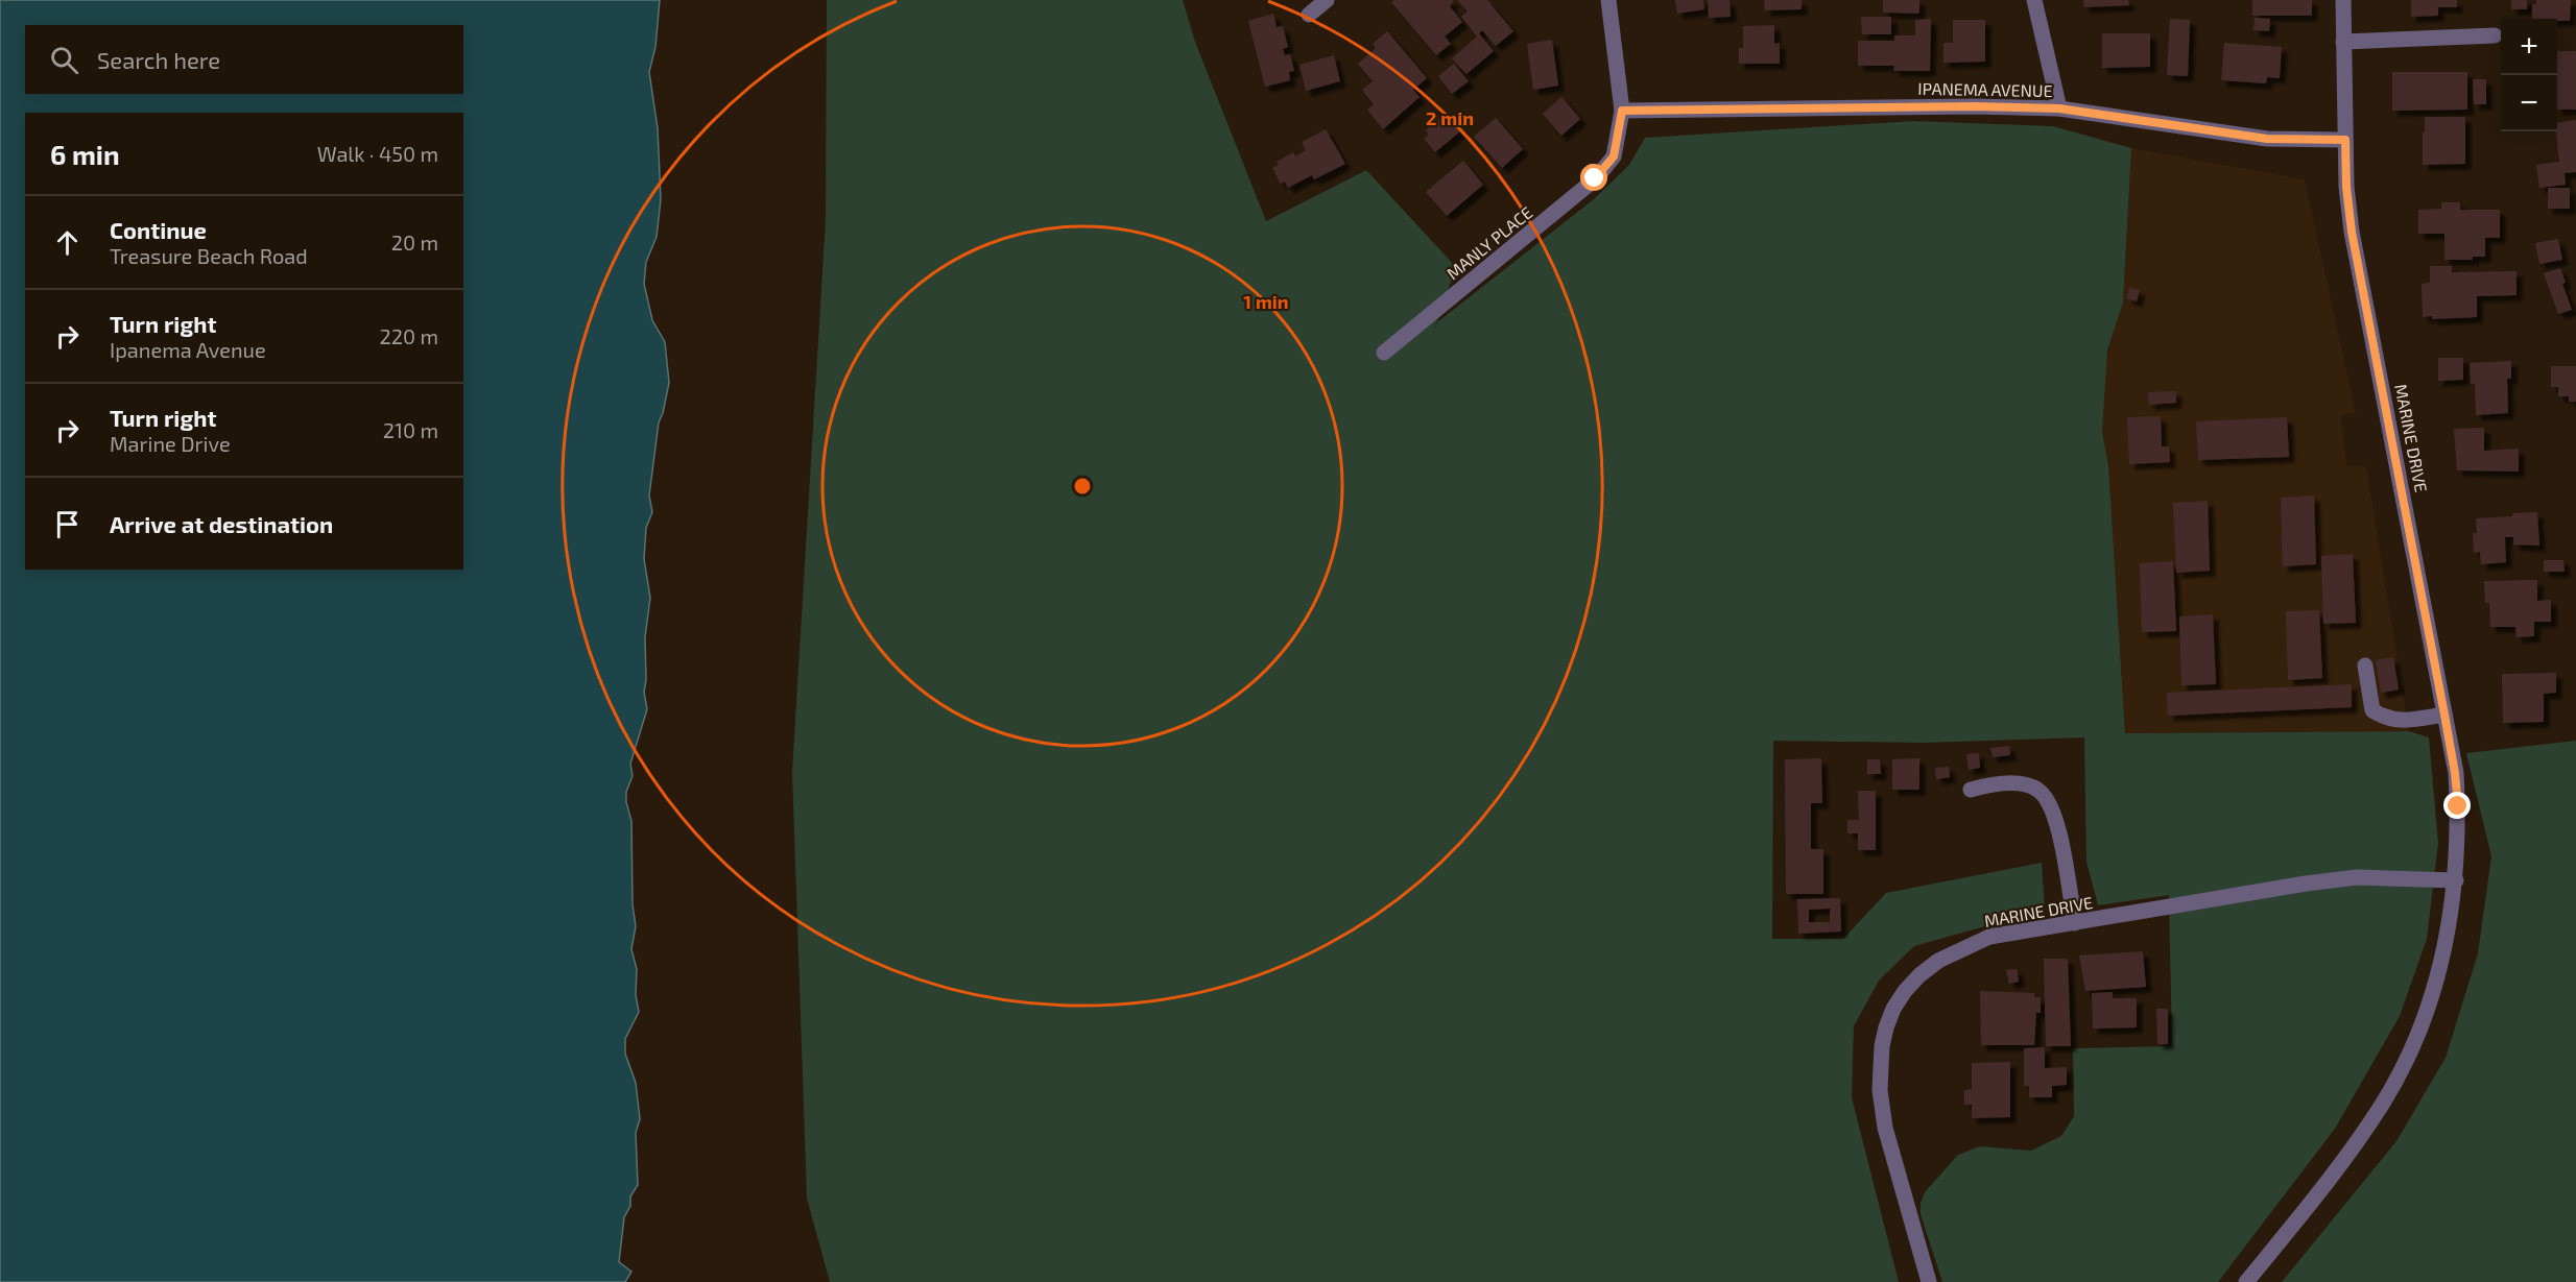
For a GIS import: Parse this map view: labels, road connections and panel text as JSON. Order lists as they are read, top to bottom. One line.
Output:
{"streets":{"street":["IPANEMA AVENUE","MANLY PLACE","MARINE DRIVE"]},"crossings":[["IPANEMA AVENUE","MANLY PLACE"],["IPANEMA AVENUE","MARINE DRIVE"]],"page":{"map_buttons":["+","−"],"search":"Search here","heading":["6 min","Walk · 450 m"],"list":[["Continue","Treasure Beach Road","20 m"],["Turn right","Ipanema Avenue","220 m"],["Turn right","Marine Drive","210 m"],"Arrive at destination"]},"rings":["2 min","1 min"]}
